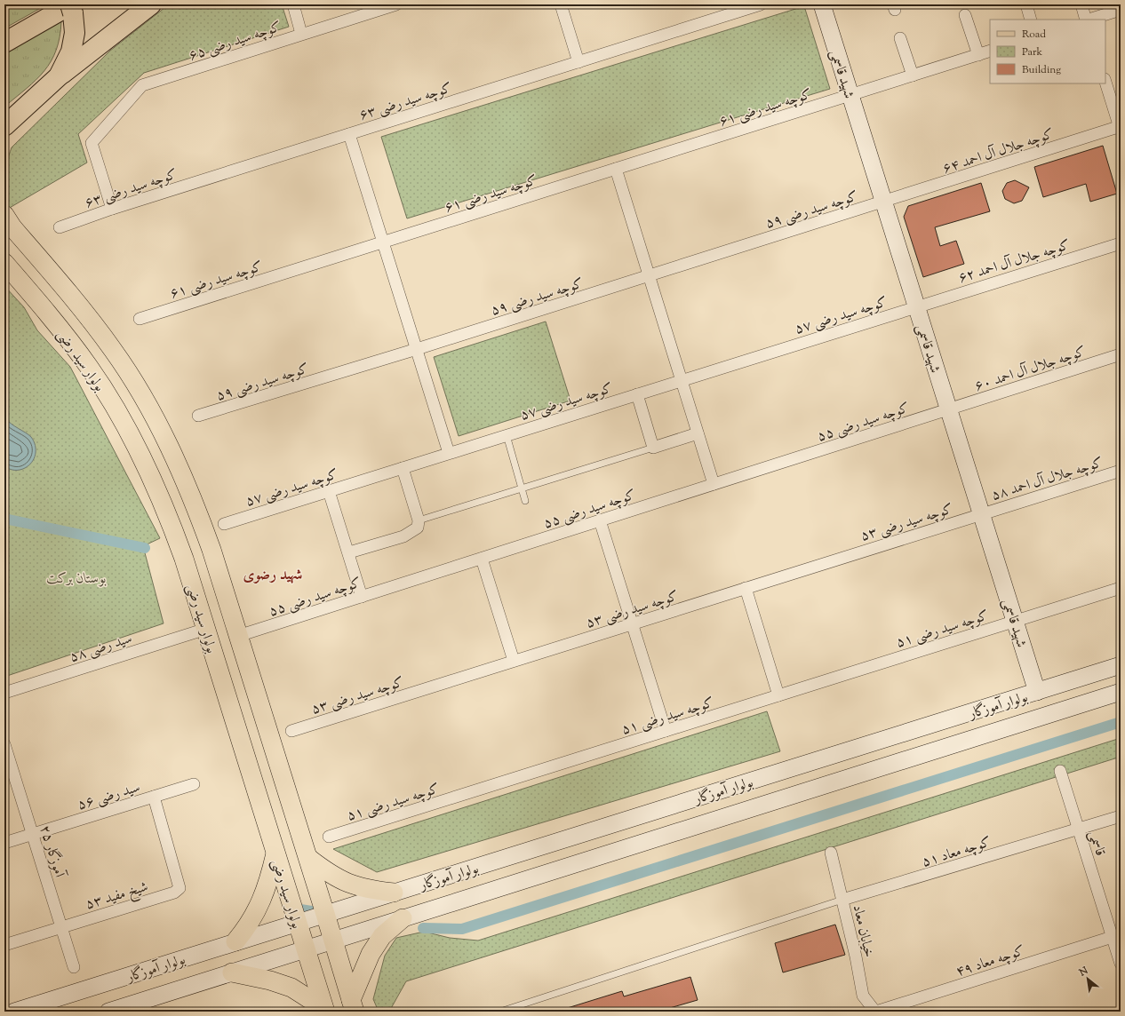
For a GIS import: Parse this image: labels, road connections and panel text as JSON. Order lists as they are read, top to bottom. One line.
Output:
{"streets":{"main road":["شهید قاسمی","بولوار سید رضی","بولوار آموزگار"],"street":["کوچه سید رضی ۶۵","کوچه سید رضی ۶۳","کوچه سید رضی ۶۱","کوچه جلال آل احمد ۶۴","کوچه سید رضی ۵۹","کوچه جلال آل احمد ۶۲","کوچه سید رضی ۵۷","کوچه جلال آل احمد ۶۰","کوچه سید رضی ۵۵","کوچه جلال آل احمد ۵۸","کوچه سید رضی ۵۳","کوچه سید رضی ۵۱","سید رضی ۵۸","سید رضی ۵۶","قاسمی","آموزگار ۲۵","کوچه معاد ۵۱","شیخ مفید ۵۳","خیابان معاد","کوچه معاد ۴۹"]},"crossings":[["کوچه سید رضی ۶۵","کوچه سید رضی ۶۳"],["شهید قاسمی","کوچه سید رضی ۶۱"],["شهید قاسمی","کوچه جلال آل احمد ۶۴"],["شهید قاسمی","کوچه سید رضی ۵۹"],["شهید قاسمی","کوچه جلال آل احمد ۶۲"],["شهید قاسمی","کوچه سید رضی ۵۷"],["شهید قاسمی","کوچه جلال آل احمد ۶۰"],["شهید قاسمی","کوچه سید رضی ۵۵"],["شهید قاسمی","کوچه جلال آل احمد ۵۸"],["شهید قاسمی","کوچه سید رضی ۵۳"],["شهید قاسمی","کوچه سید رضی ۵۱"],["شهید قاسمی","بولوار آموزگار"],["کوچه جلال آل احمد ۶۴","کوچه سید رضی ۵۹"],["کوچه جلال آل احمد ۶۲","کوچه سید رضی ۵۷"],["بولوار سید رضی","کوچه سید رضی ۵۵"],["بولوار سید رضی","سید رضی ۵۸"],["بولوار سید رضی","بولوار آموزگار"],["کوچه جلال آل احمد ۶۰","کوچه سید رضی ۵۵"],["کوچه جلال آل احمد ۵۸","کوچه سید رضی ۵۳"],["سید رضی ۵۶","آموزگار ۲۵"],["سید رضی ۵۶","شیخ مفید ۵۳"],["قاسمی","کوچه معاد ۵۱"],["قاسمی","کوچه معاد ۴۹"],["آموزگار ۲۵","شیخ مفید ۵۳"],["کوچه معاد ۵۱","خیابان معاد"],["خیابان معاد","کوچه معاد ۴۹"]],"districts":["شهید رضوی"],"parks":["بوستان برکت"],"legend":["Road","Park","Building"],"north":"top left"}
